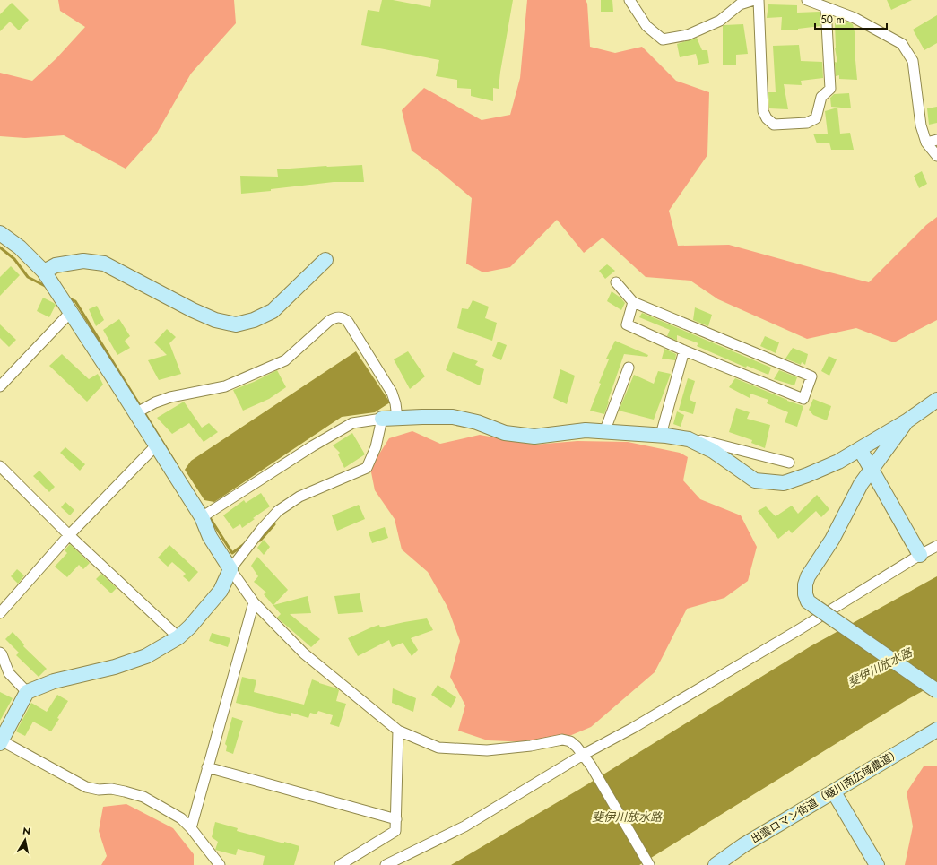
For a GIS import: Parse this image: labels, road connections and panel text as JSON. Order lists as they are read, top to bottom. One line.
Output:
{"streets":{"street":["出雲ロマン街道（簸川南広域農道）"]},"water":["斐伊川放水路"],"scale_bar":"50 m","north":"top"}
